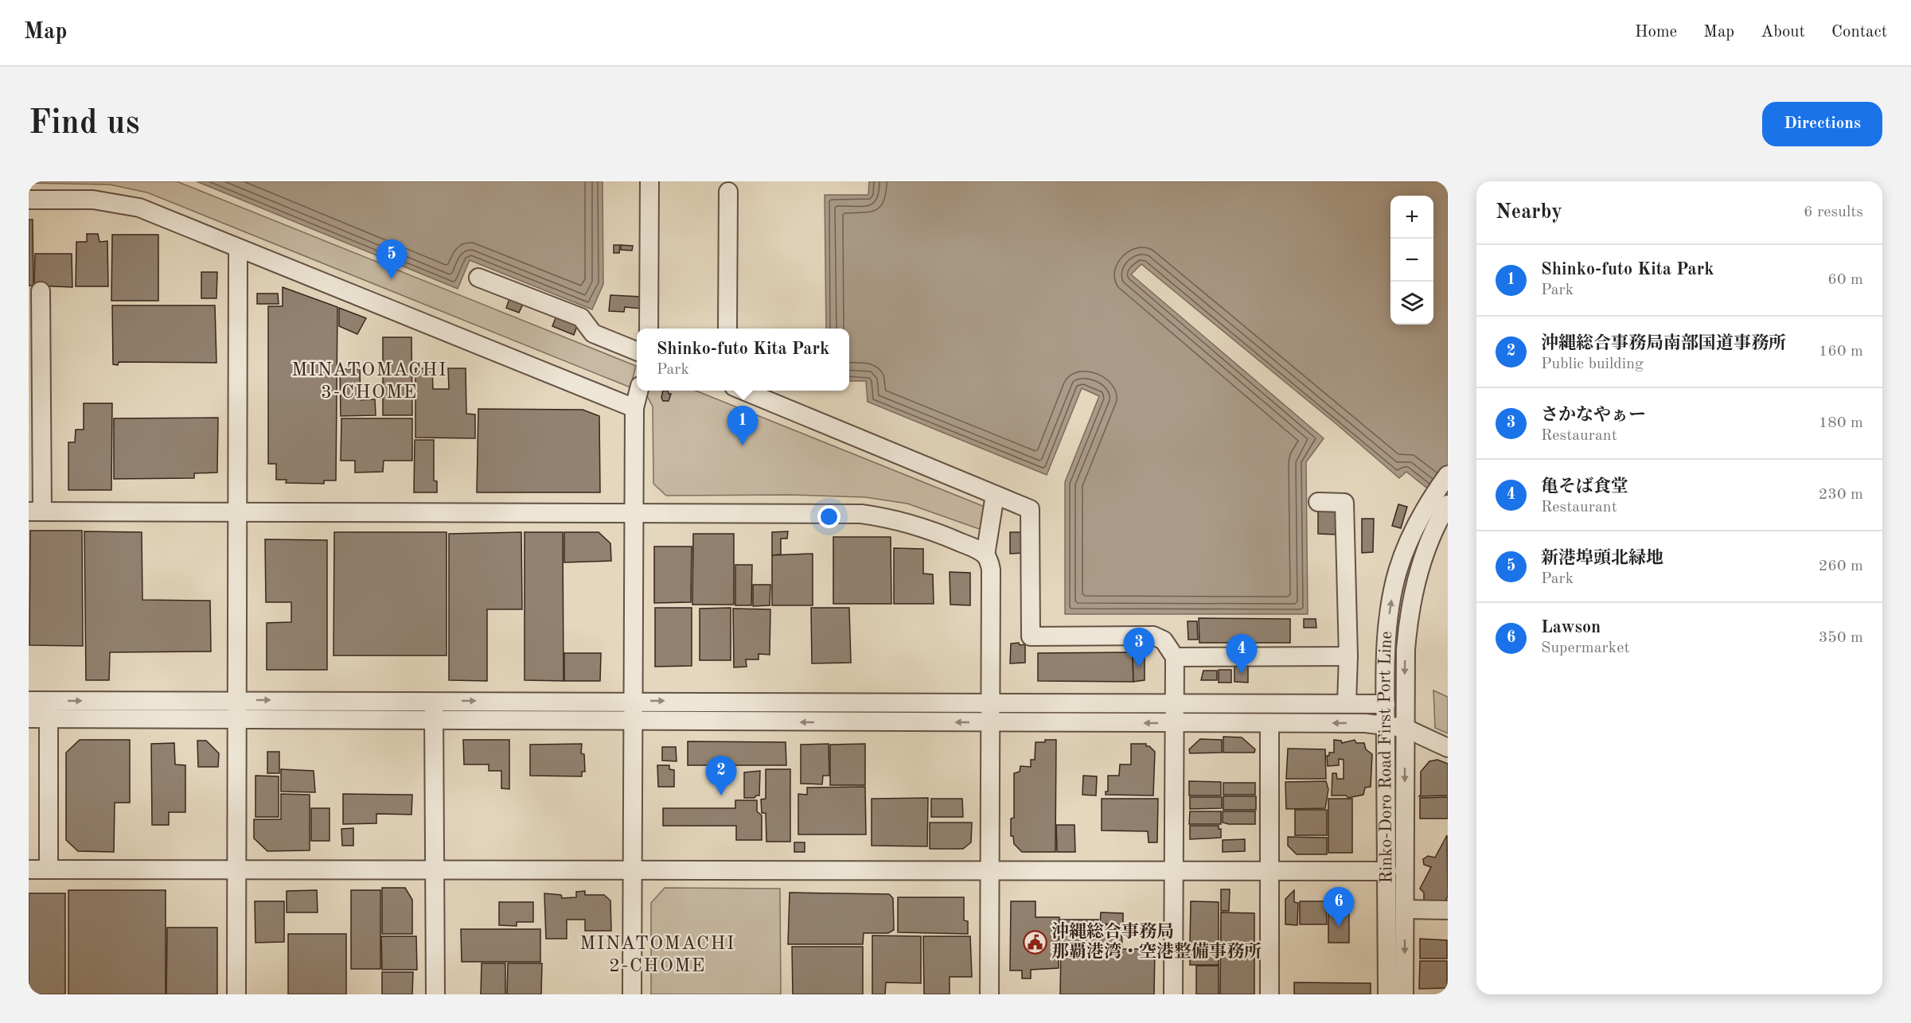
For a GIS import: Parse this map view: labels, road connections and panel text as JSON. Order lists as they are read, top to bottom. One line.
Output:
{"streets":{"street":["Rinko-Doro Road First Port Line"]},"districts":["MINATOMACHI 3-CHOME","MINATOMACHI 2-CHOME"],"places":{"public building":["沖縄総合事務局 那覇港湾・空港整備事務所"]},"page":{"header":"Map","nav":["Home","Map","About","Contact"],"buttons":"Directions","title":"Find us","heading":["Nearby","6 results"],"map_buttons":["+","−"],"pins":["5","1","3","4","2","6"],"list":[{"mark":"1","name":"Shinko-futo Kita Park","note":"Park","value":"60 m"},{"mark":"2","name":"沖縄総合事務局南部国道事務所","note":"Public building","value":"160 m"},{"mark":"3","name":"さかなやぁー","note":"Restaurant","value":"180 m"},{"mark":"4","name":"亀そば食堂","note":"Restaurant","value":"230 m"},{"mark":"5","name":"新港埠頭北緑地","note":"Park","value":"260 m"},{"mark":"6","name":"Lawson","note":"Supermarket","value":"350 m"}],"popup":["Shinko-futo Kita Park","Park"]}}
